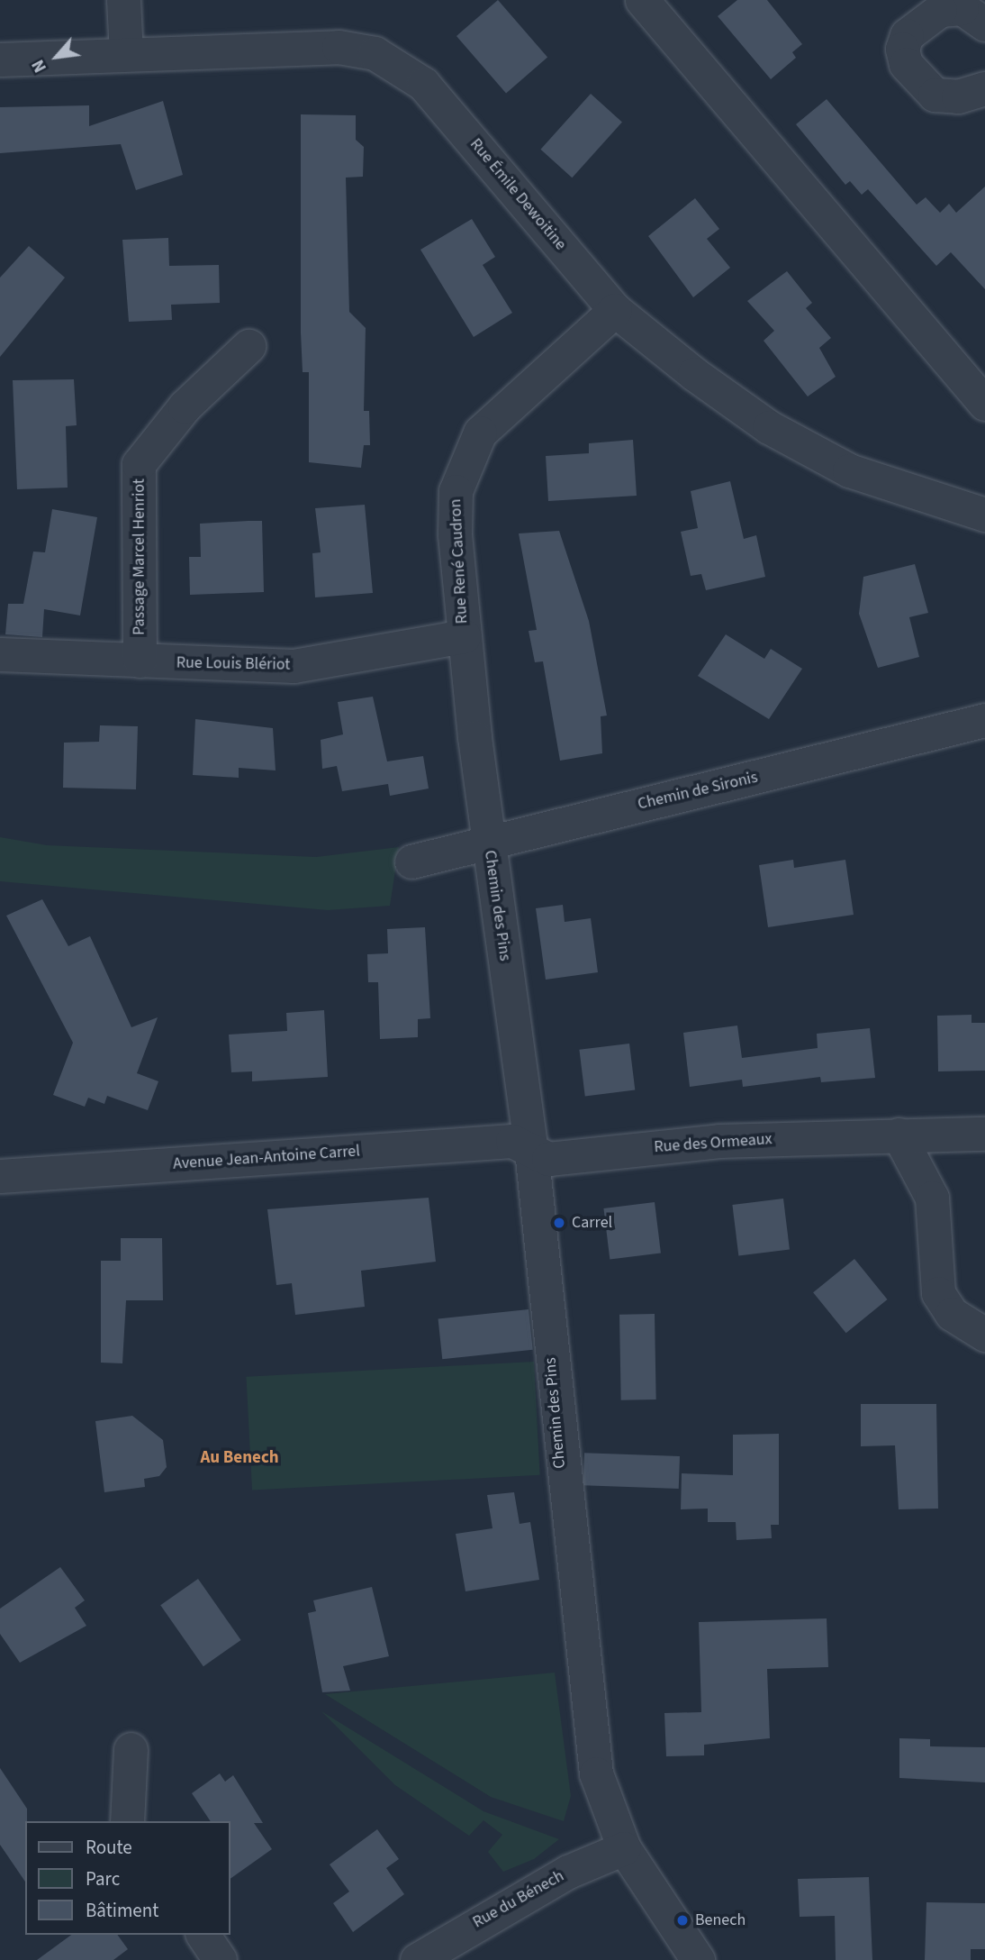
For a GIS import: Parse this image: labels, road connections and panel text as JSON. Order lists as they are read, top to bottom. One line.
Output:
{"streets":{"street":["Rue Émile Dewoitine","Passage Marcel Henriot","Rue René Caudron","Rue Louis Blériot","Chemin de Sironis","Chemin des Pins","Rue des Ormeaux","Avenue Jean-Antoine Carrel","Rue du Bénech"]},"crossings":[["Rue Émile Dewoitine","Rue René Caudron"],["Passage Marcel Henriot","Rue Louis Blériot"],["Rue René Caudron","Rue Louis Blériot"],["Rue René Caudron","Chemin de Sironis"],["Rue René Caudron","Chemin des Pins"],["Chemin de Sironis","Chemin des Pins"],["Chemin des Pins","Rue des Ormeaux"],["Chemin des Pins","Avenue Jean-Antoine Carrel"],["Chemin des Pins","Rue du Bénech"],["Rue des Ormeaux","Avenue Jean-Antoine Carrel"]],"districts":["Au Benech"],"places":["Carrel","Benech"],"legend":["Route","Parc","Bâtiment"],"north":"bottom left"}
